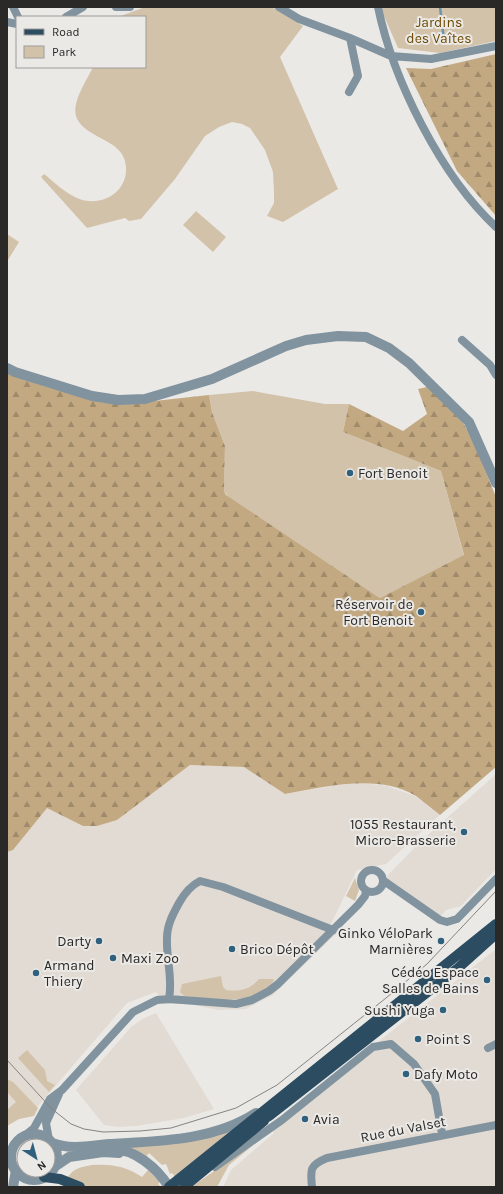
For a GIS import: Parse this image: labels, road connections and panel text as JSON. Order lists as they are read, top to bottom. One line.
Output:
{"streets":{"street":["Rue du Valset"]},"parks":["Jardins des Vaîtes"],"places":["Fort Benoit","Réservoir de Fort Benoit","1055 Restaurant, Micro-Brasserie","Darty","Ginko VéloPark Marnières","Brico Dépôt","Maxi Zoo","Armand Thiery","Cédéo Espace Salles de Bains","Sushi Yuga","Point S","Dafy Moto","Avia"],"legend":["Road","Park"],"north":"bottom right"}
